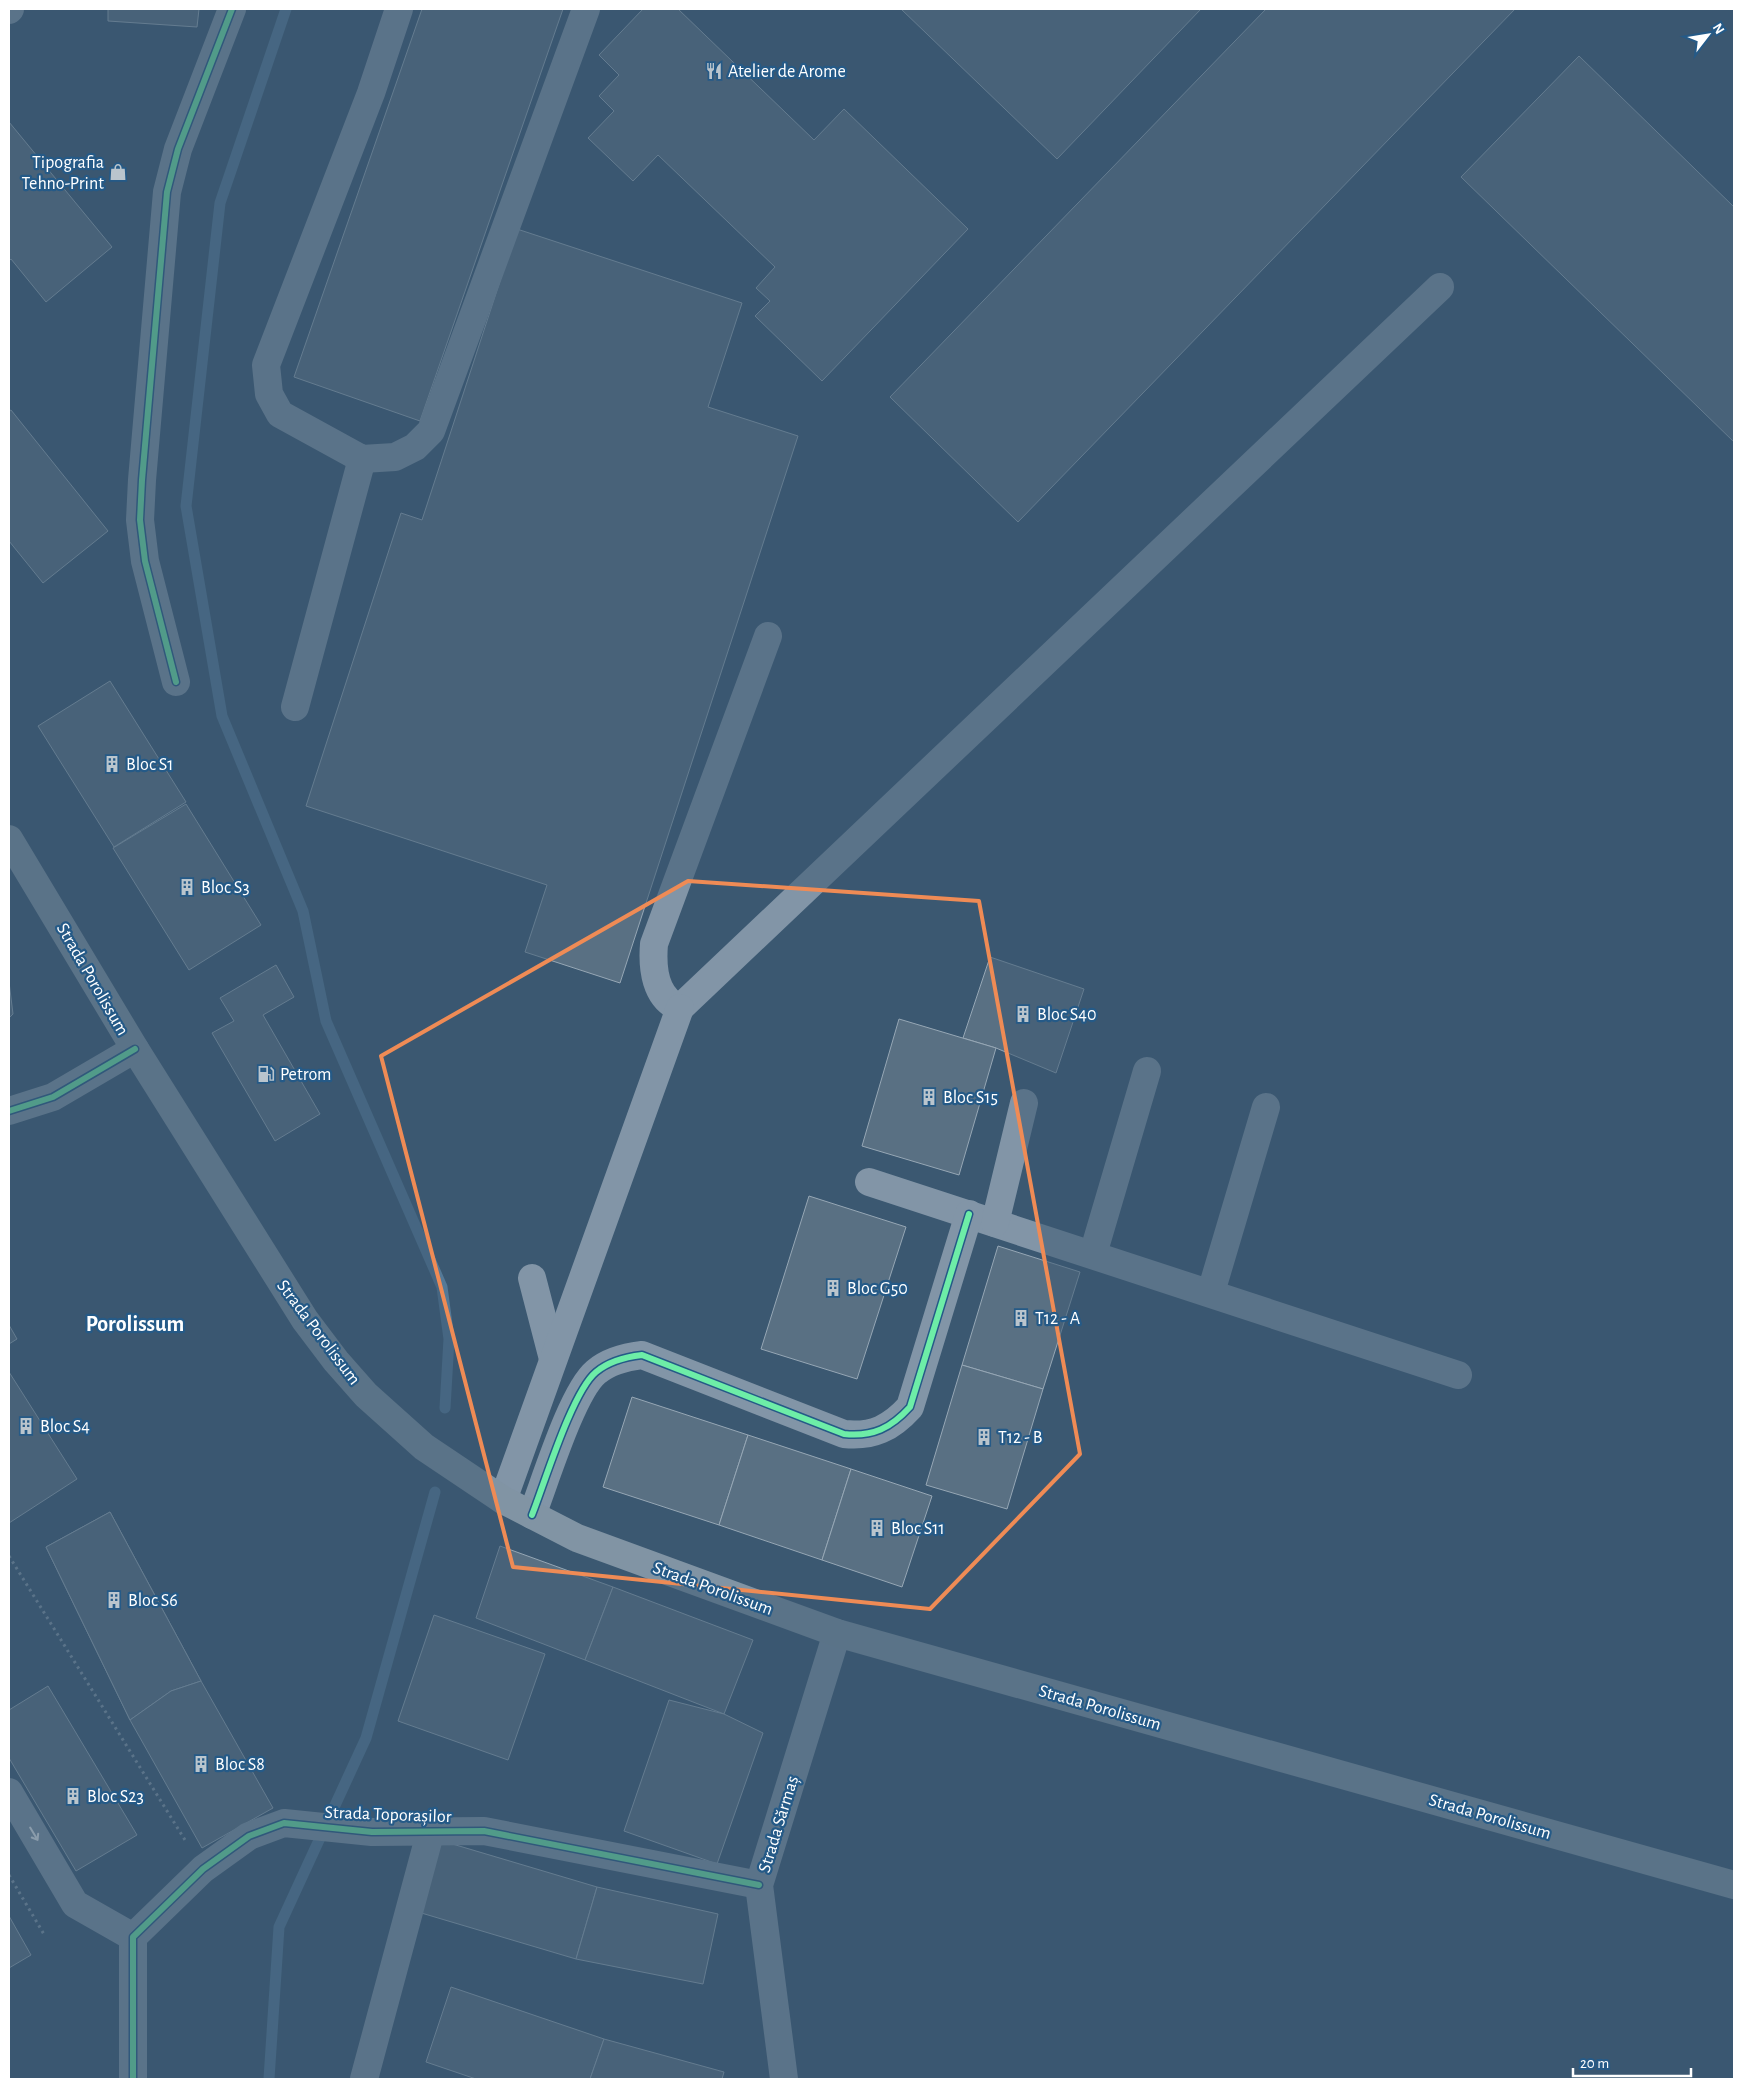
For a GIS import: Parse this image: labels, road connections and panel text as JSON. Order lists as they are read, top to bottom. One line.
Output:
{"streets":{"main road":["Strada Porolissum"],"street":["Strada Toporașilor","Strada Sărmaș"]},"crossings":[["Strada Porolissum","Strada Sărmaș"],["Strada Toporașilor","Strada Sărmaș"]],"districts":["Porolissum"],"places":{"restaurant":["Atelier de Arome"],"shop":["Tipografia Tehno-Print"],"building":["Bloc S1","Bloc S3","Bloc S40","Bloc S15","Bloc G50","T12 - A","Bloc S4","T12 - B","Bloc S11","Bloc S6","Bloc S8","Bloc S23"],"fuel station":["Petrom"]},"scale_bar":"20 m","north":"top right"}
